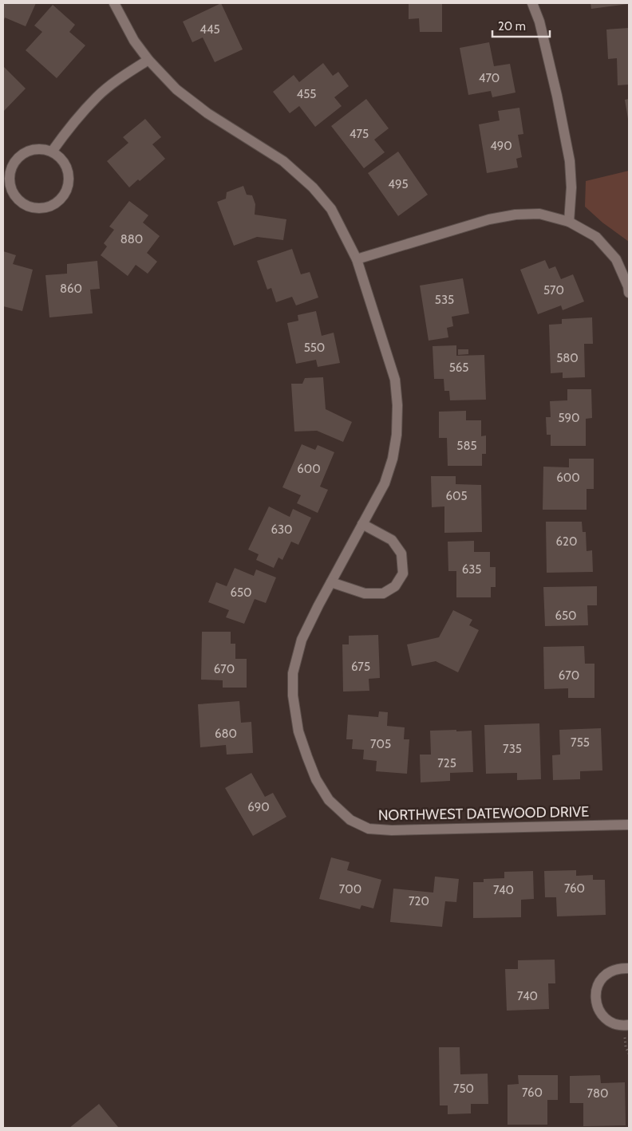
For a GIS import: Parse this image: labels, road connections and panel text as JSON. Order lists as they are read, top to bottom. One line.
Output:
{"streets":{"street":["NORTHWEST DATEWOOD DRIVE"]},"house_numbers":["445","470","455","475","490","495","880","860","570","535","550","580","565","590","585","600","600","605","630","620","635","650","650","675","670","670","680","755","705","735","725","690","760","700","740","720","740","750","760","780"],"scale_bar":"20 m"}
